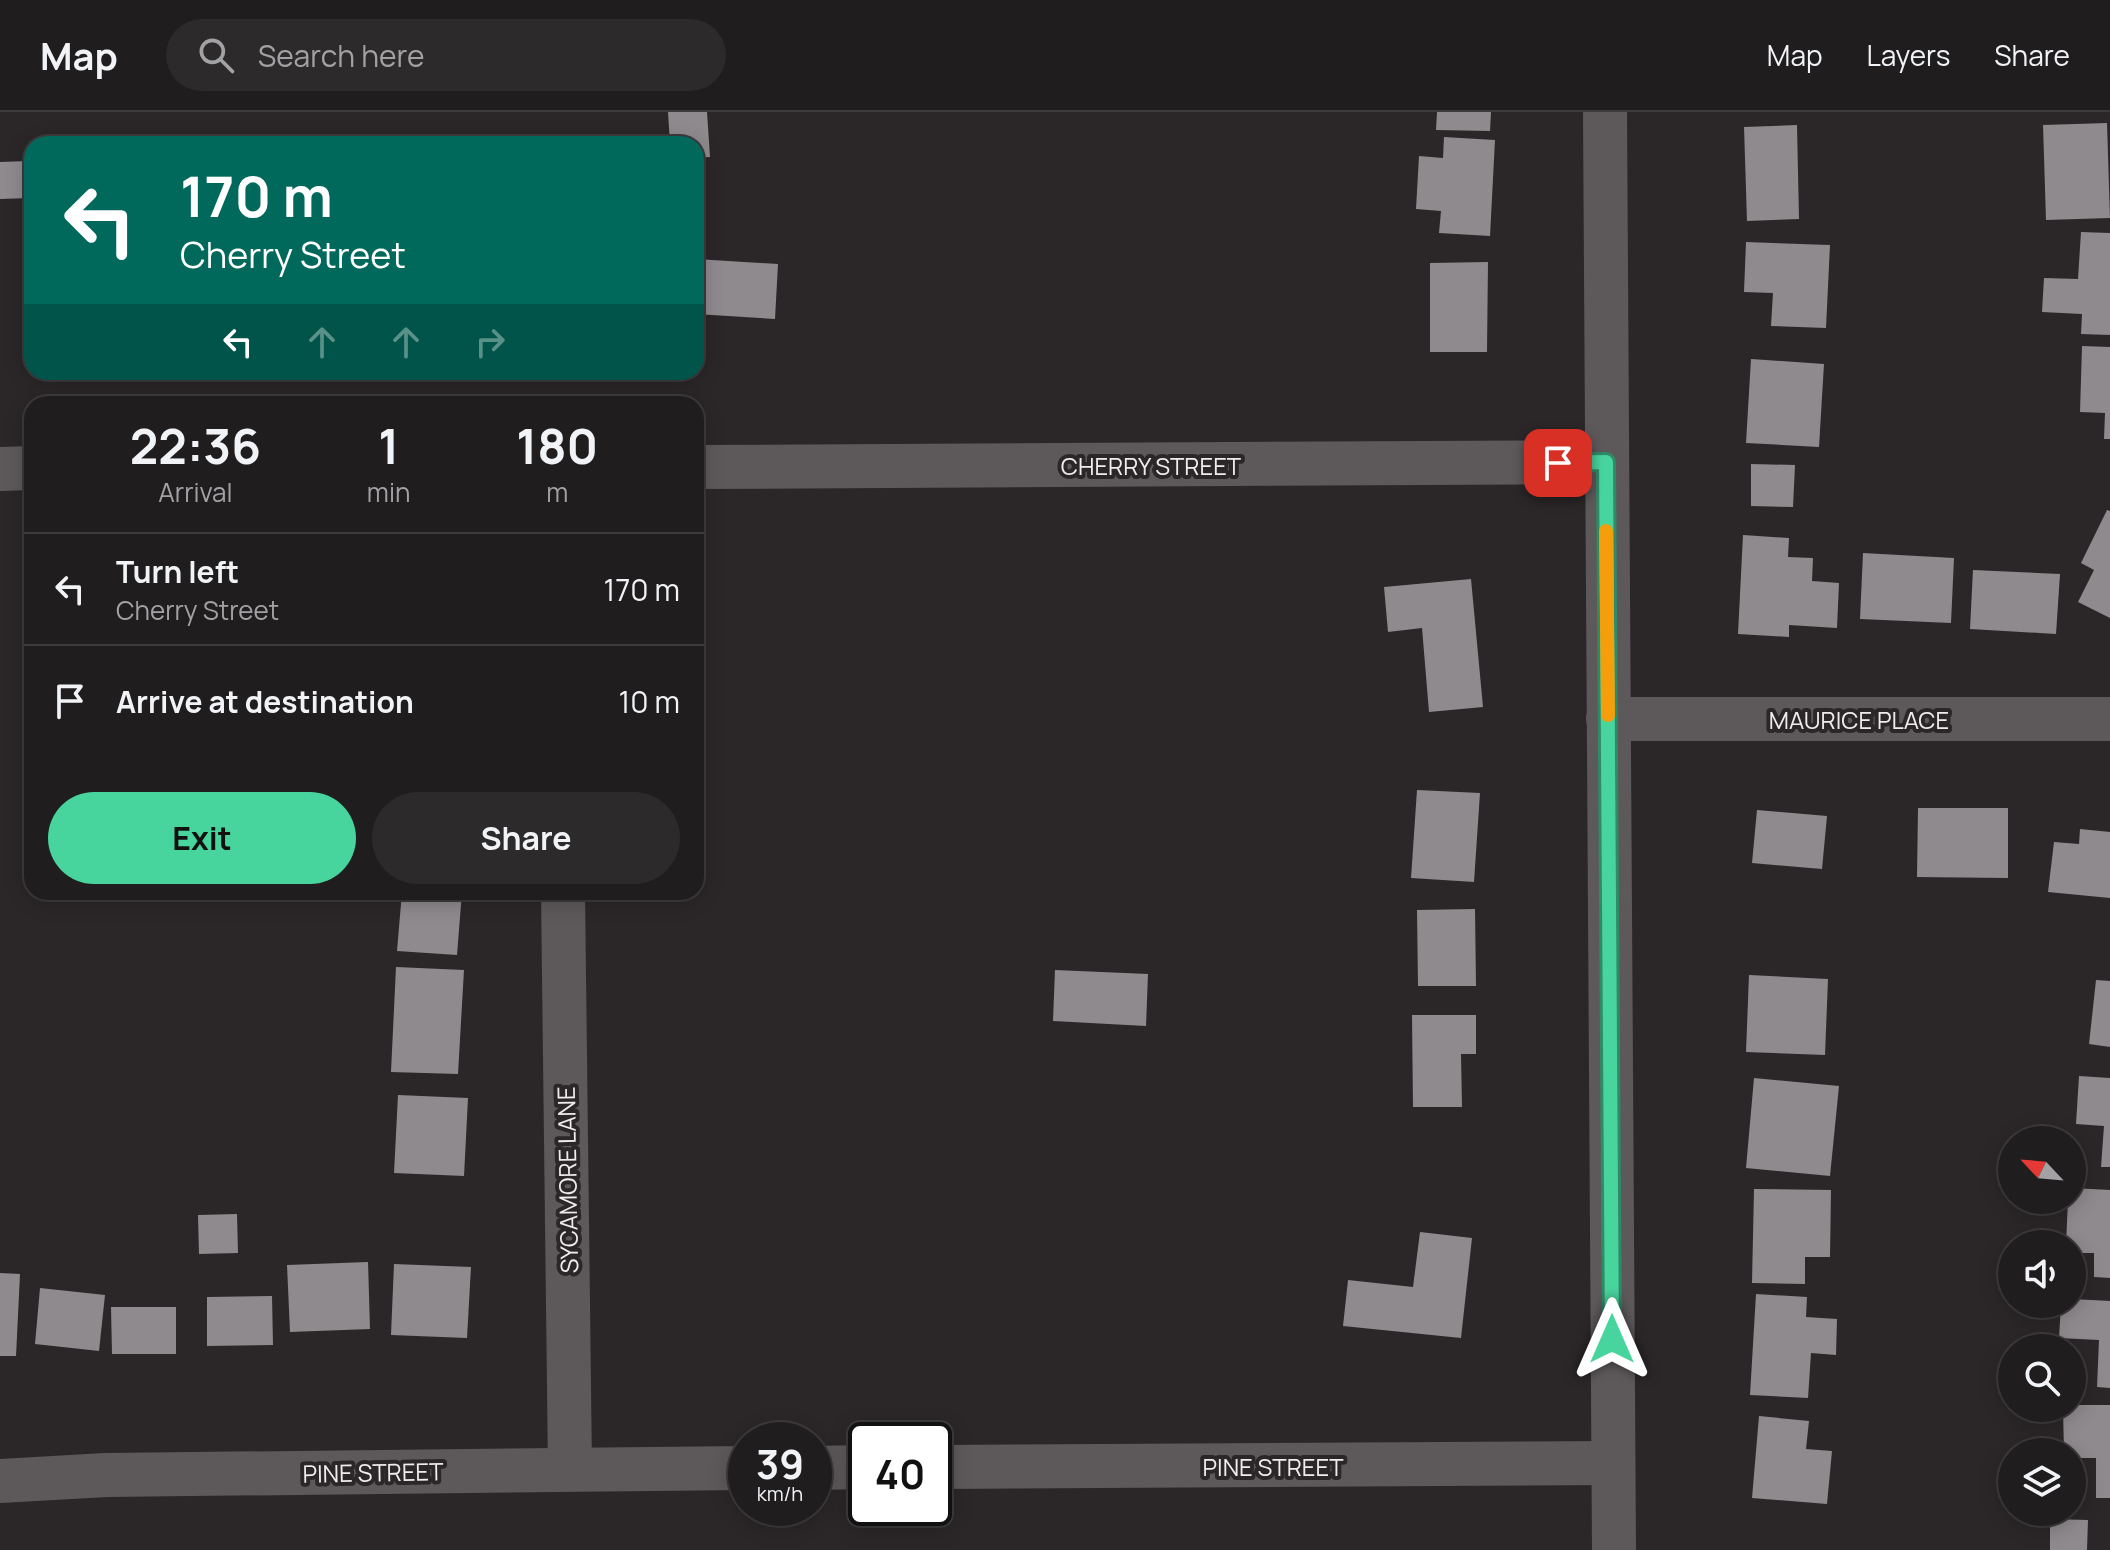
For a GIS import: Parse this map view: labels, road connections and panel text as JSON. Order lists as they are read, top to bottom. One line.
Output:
{"streets":{"street":["CHERRY STREET","MAURICE PLACE","SYCAMORE LANE","PINE STREET"]},"crossings":[["SYCAMORE LANE","PINE STREET"]],"north":"top left","page":{"header":"Map","search":"Search here","nav":["Map","Layers","Share"],"turn":["170 m","Cherry Street"],"eta":["22:36","Arrival","1","min","180","m"],"list":[{"name":"Turn left","note":"Cherry Street","value":"170 m"},{"name":"Arrive at destination","value":"10 m"}],"buttons":["Exit","Share"],"speed":"39 km/h","limit":"40"}}
